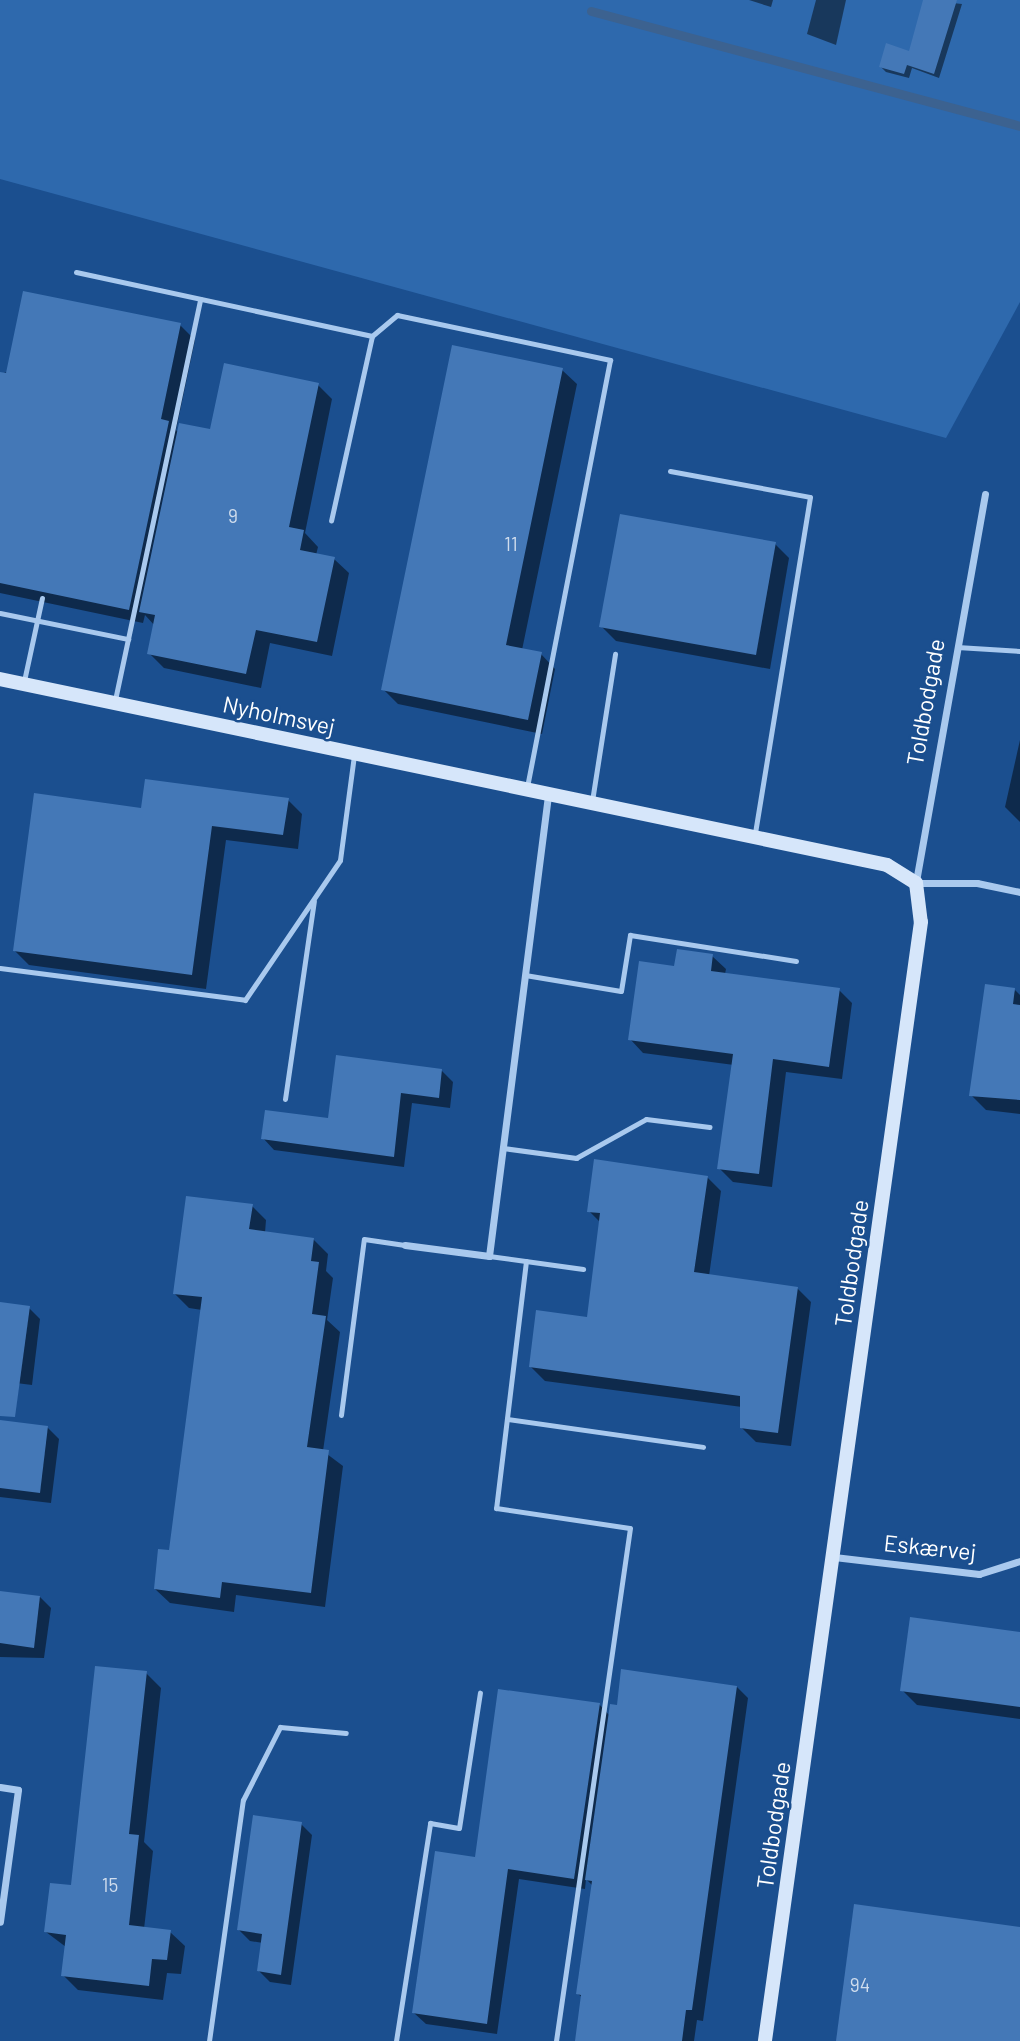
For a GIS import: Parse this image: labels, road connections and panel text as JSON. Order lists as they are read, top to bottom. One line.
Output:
{"streets":{"street":["Toldbodgade","Nyholmsvej","Eskærvej"]},"crossings":[["Toldbodgade","Nyholmsvej"],["Toldbodgade","Eskærvej"]],"house_numbers":["9","11","15","94"]}
